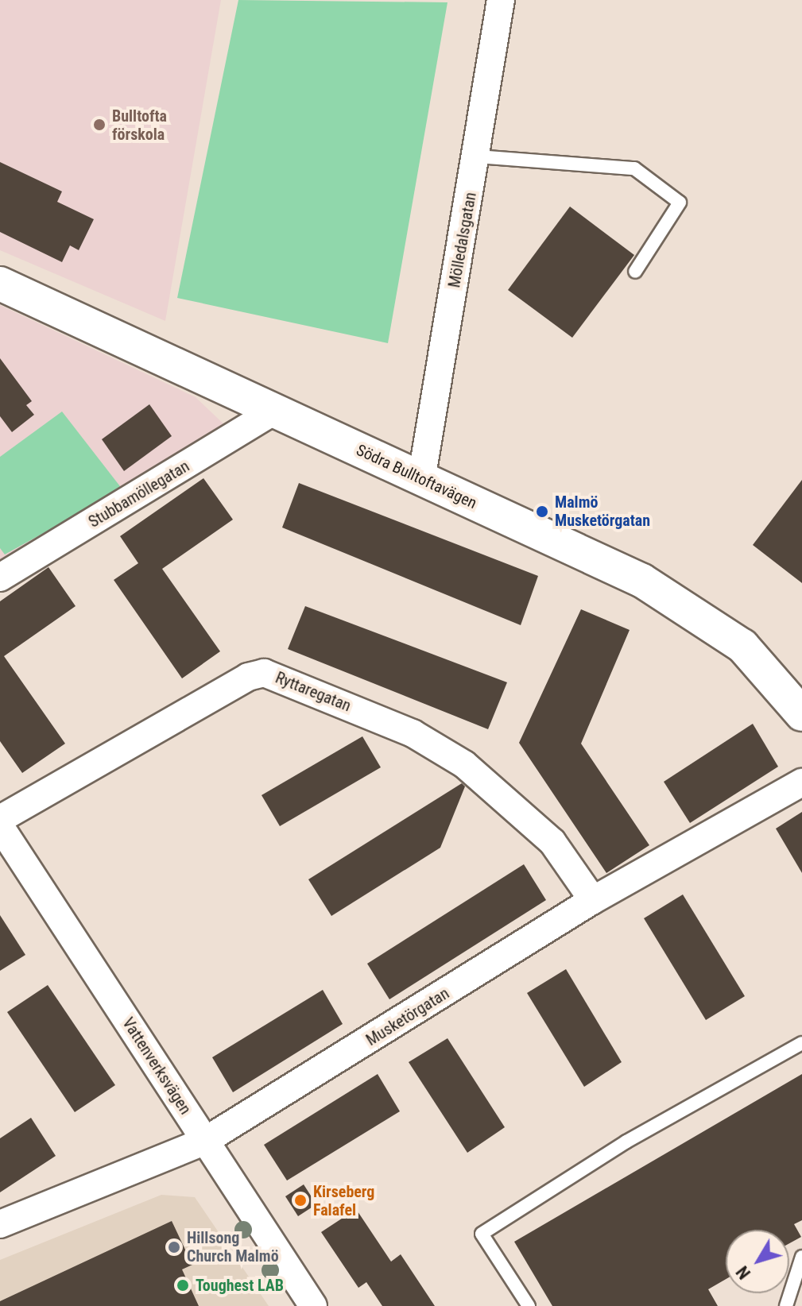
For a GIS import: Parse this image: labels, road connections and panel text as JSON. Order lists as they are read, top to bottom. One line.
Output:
{"streets":{"street":["Mölledalsgatan","Södra Bulltoftavägen","Stubbamöllegatan","Ryttaregatan","Musketörgatan","Vattenverksvägen"]},"crossings":[["Mölledalsgatan","Södra Bulltoftavägen"],["Södra Bulltoftavägen","Stubbamöllegatan"],["Ryttaregatan","Musketörgatan"],["Musketörgatan","Vattenverksvägen"]],"places":["Bulltofta förskola","Malmö Musketörgatan","Kirseberg Falafel","Hillsong Church Malmö","Toughest LAB"],"north":"bottom left"}
